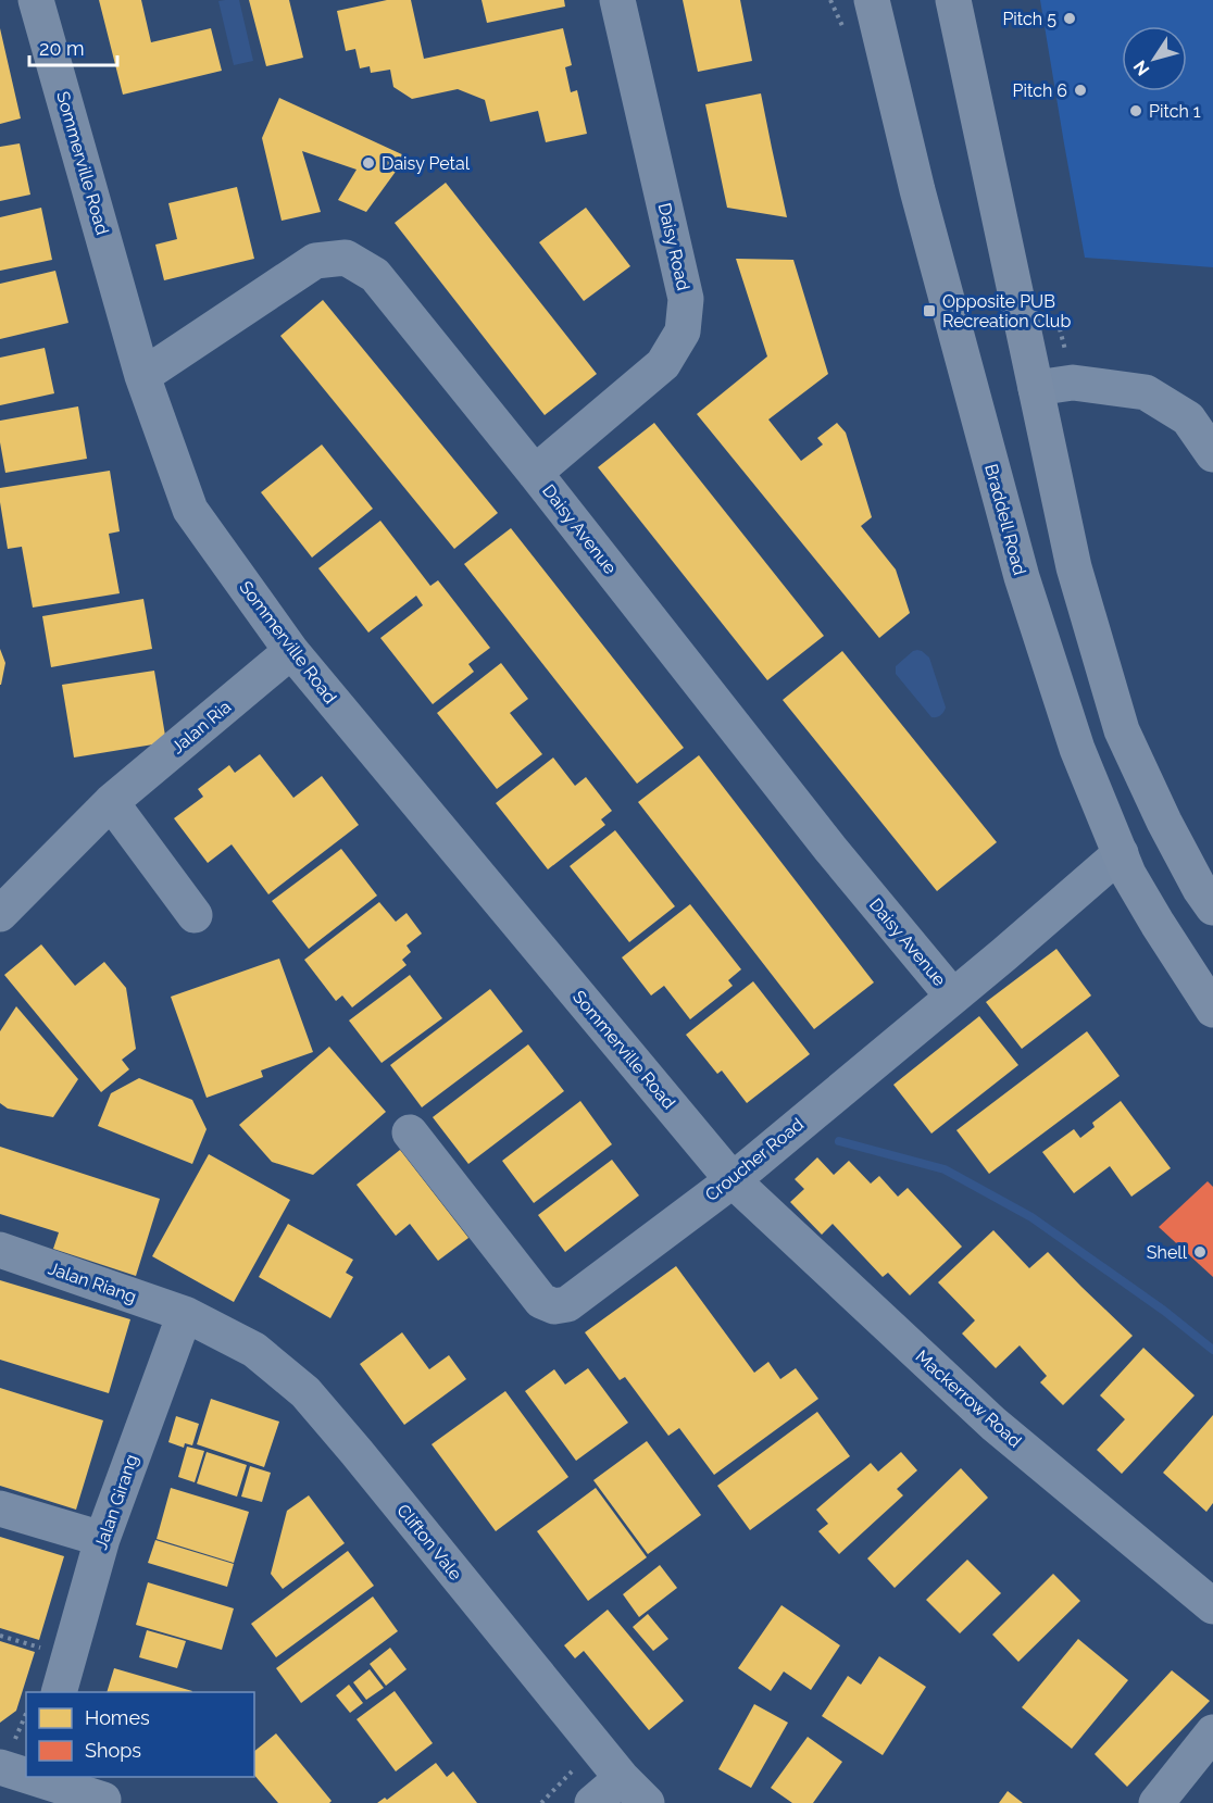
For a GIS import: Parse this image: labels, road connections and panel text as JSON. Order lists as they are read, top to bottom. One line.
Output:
{"streets":{"highway":["Braddell Road"],"street":["Sommerville Road","Daisy Road","Daisy Avenue","Jalan Ria","Croucher Road","Jalan Riang","Mackerrow Road","Jalan Girang","Clifton Vale"]},"crossings":[["Sommerville Road","Daisy Avenue"],["Sommerville Road","Jalan Ria"],["Sommerville Road","Croucher Road"],["Sommerville Road","Mackerrow Road"],["Daisy Road","Daisy Avenue"],["Braddell Road","Croucher Road"],["Daisy Avenue","Croucher Road"],["Croucher Road","Mackerrow Road"],["Jalan Riang","Jalan Girang"],["Jalan Riang","Clifton Vale"],["Jalan Girang","Clifton Vale"]],"places":{"other":["Pitch 5","Pitch 6","Pitch 1","Daisy Petal","Shell"],"transit":["Opposite PUB Recreation Club"]},"legend":["Homes","Shops"],"scale_bar":"20 m","north":"bottom left"}
